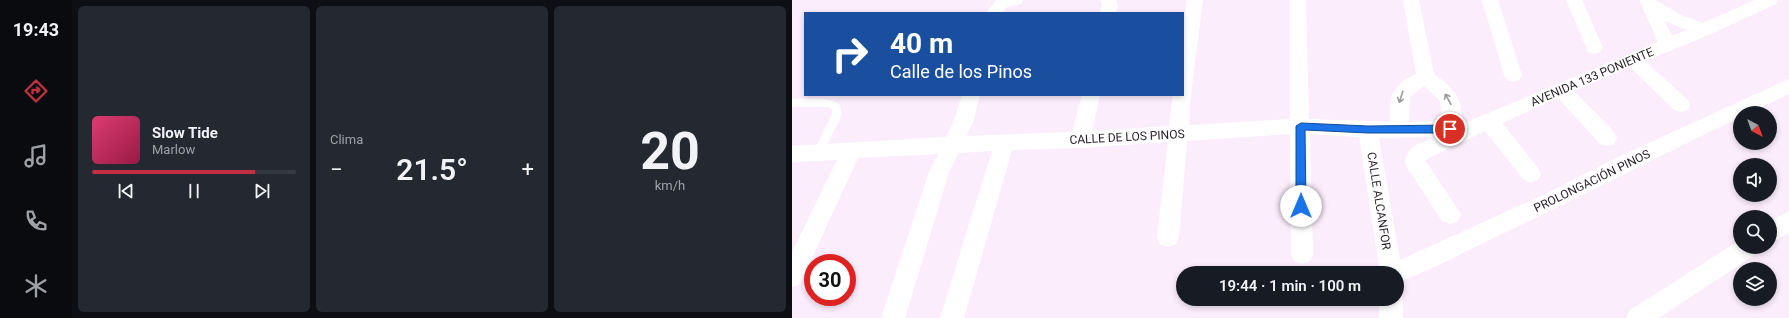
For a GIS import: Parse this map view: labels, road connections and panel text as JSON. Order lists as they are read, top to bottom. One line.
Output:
{"streets":{"street":["AVENIDA 133 PONIENTE","CALLE DE LOS PINOS","PROLONGACIÓN PINOS","CALLE ALCANFOR"]},"crossings":[["AVENIDA 133 PONIENTE","CALLE DE LOS PINOS"],["CALLE DE LOS PINOS","CALLE ALCANFOR"]],"north":"bottom right","page":{"tabs":"19:43","tile":["Clima",["20","km/h"]],"turn":["40 m","Calle de los Pinos"],"song":["Slow Tide","Marlow"],"heat":["−","21.5°","+"],"limit":"30","trip":"19:44 · 1 min · 100 m"}}
